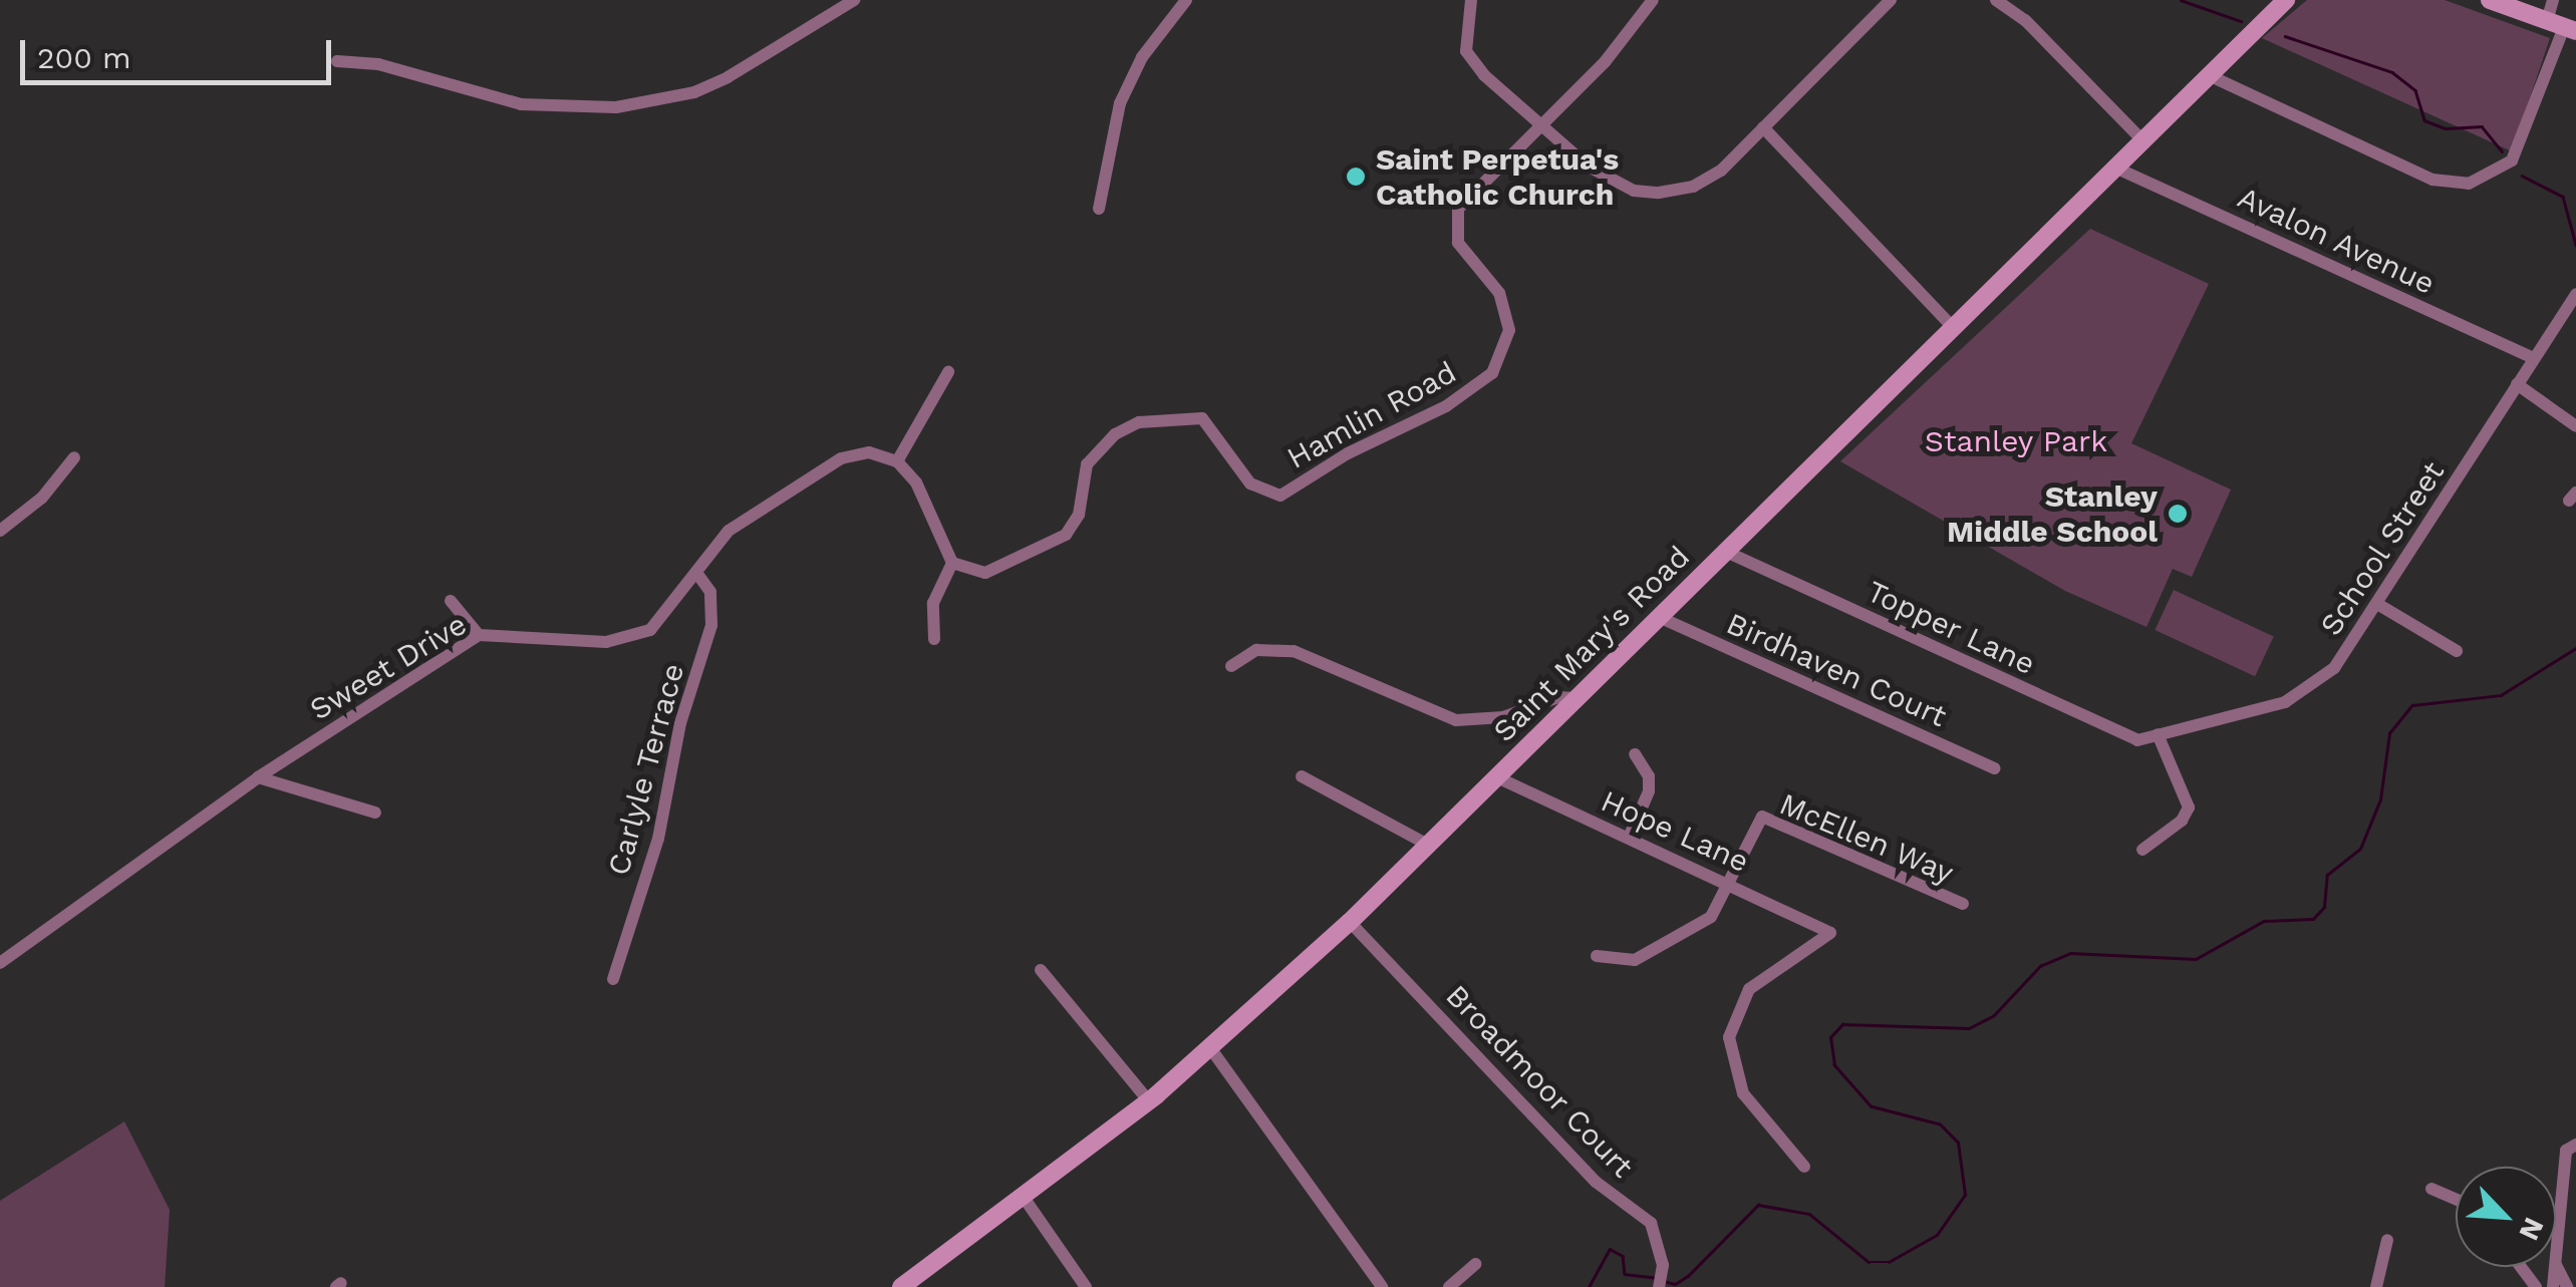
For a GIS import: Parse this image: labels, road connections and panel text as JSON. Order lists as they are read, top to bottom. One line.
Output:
{"streets":{"street":["Avalon Avenue","Hamlin Road","School Street","Topper Lane","Saint Mary's Road","Sweet Drive","Birdhaven Court","Carlyle Terrace","Hope Lane","McEllen Way","Broadmoor Court"]},"crossings":[["Avalon Avenue","School Street"],["Avalon Avenue","Saint Mary's Road"],["School Street","Topper Lane"],["Topper Lane","Saint Mary's Road"],["Saint Mary's Road","Birdhaven Court"],["Saint Mary's Road","Hope Lane"],["Saint Mary's Road","Broadmoor Court"],["Sweet Drive","Carlyle Terrace"],["Hope Lane","McEllen Way"]],"parks":["Stanley Park"],"places":["Saint Perpetua's Catholic Church","Stanley Middle School"],"scale_bar":"200 m","north":"bottom right"}
